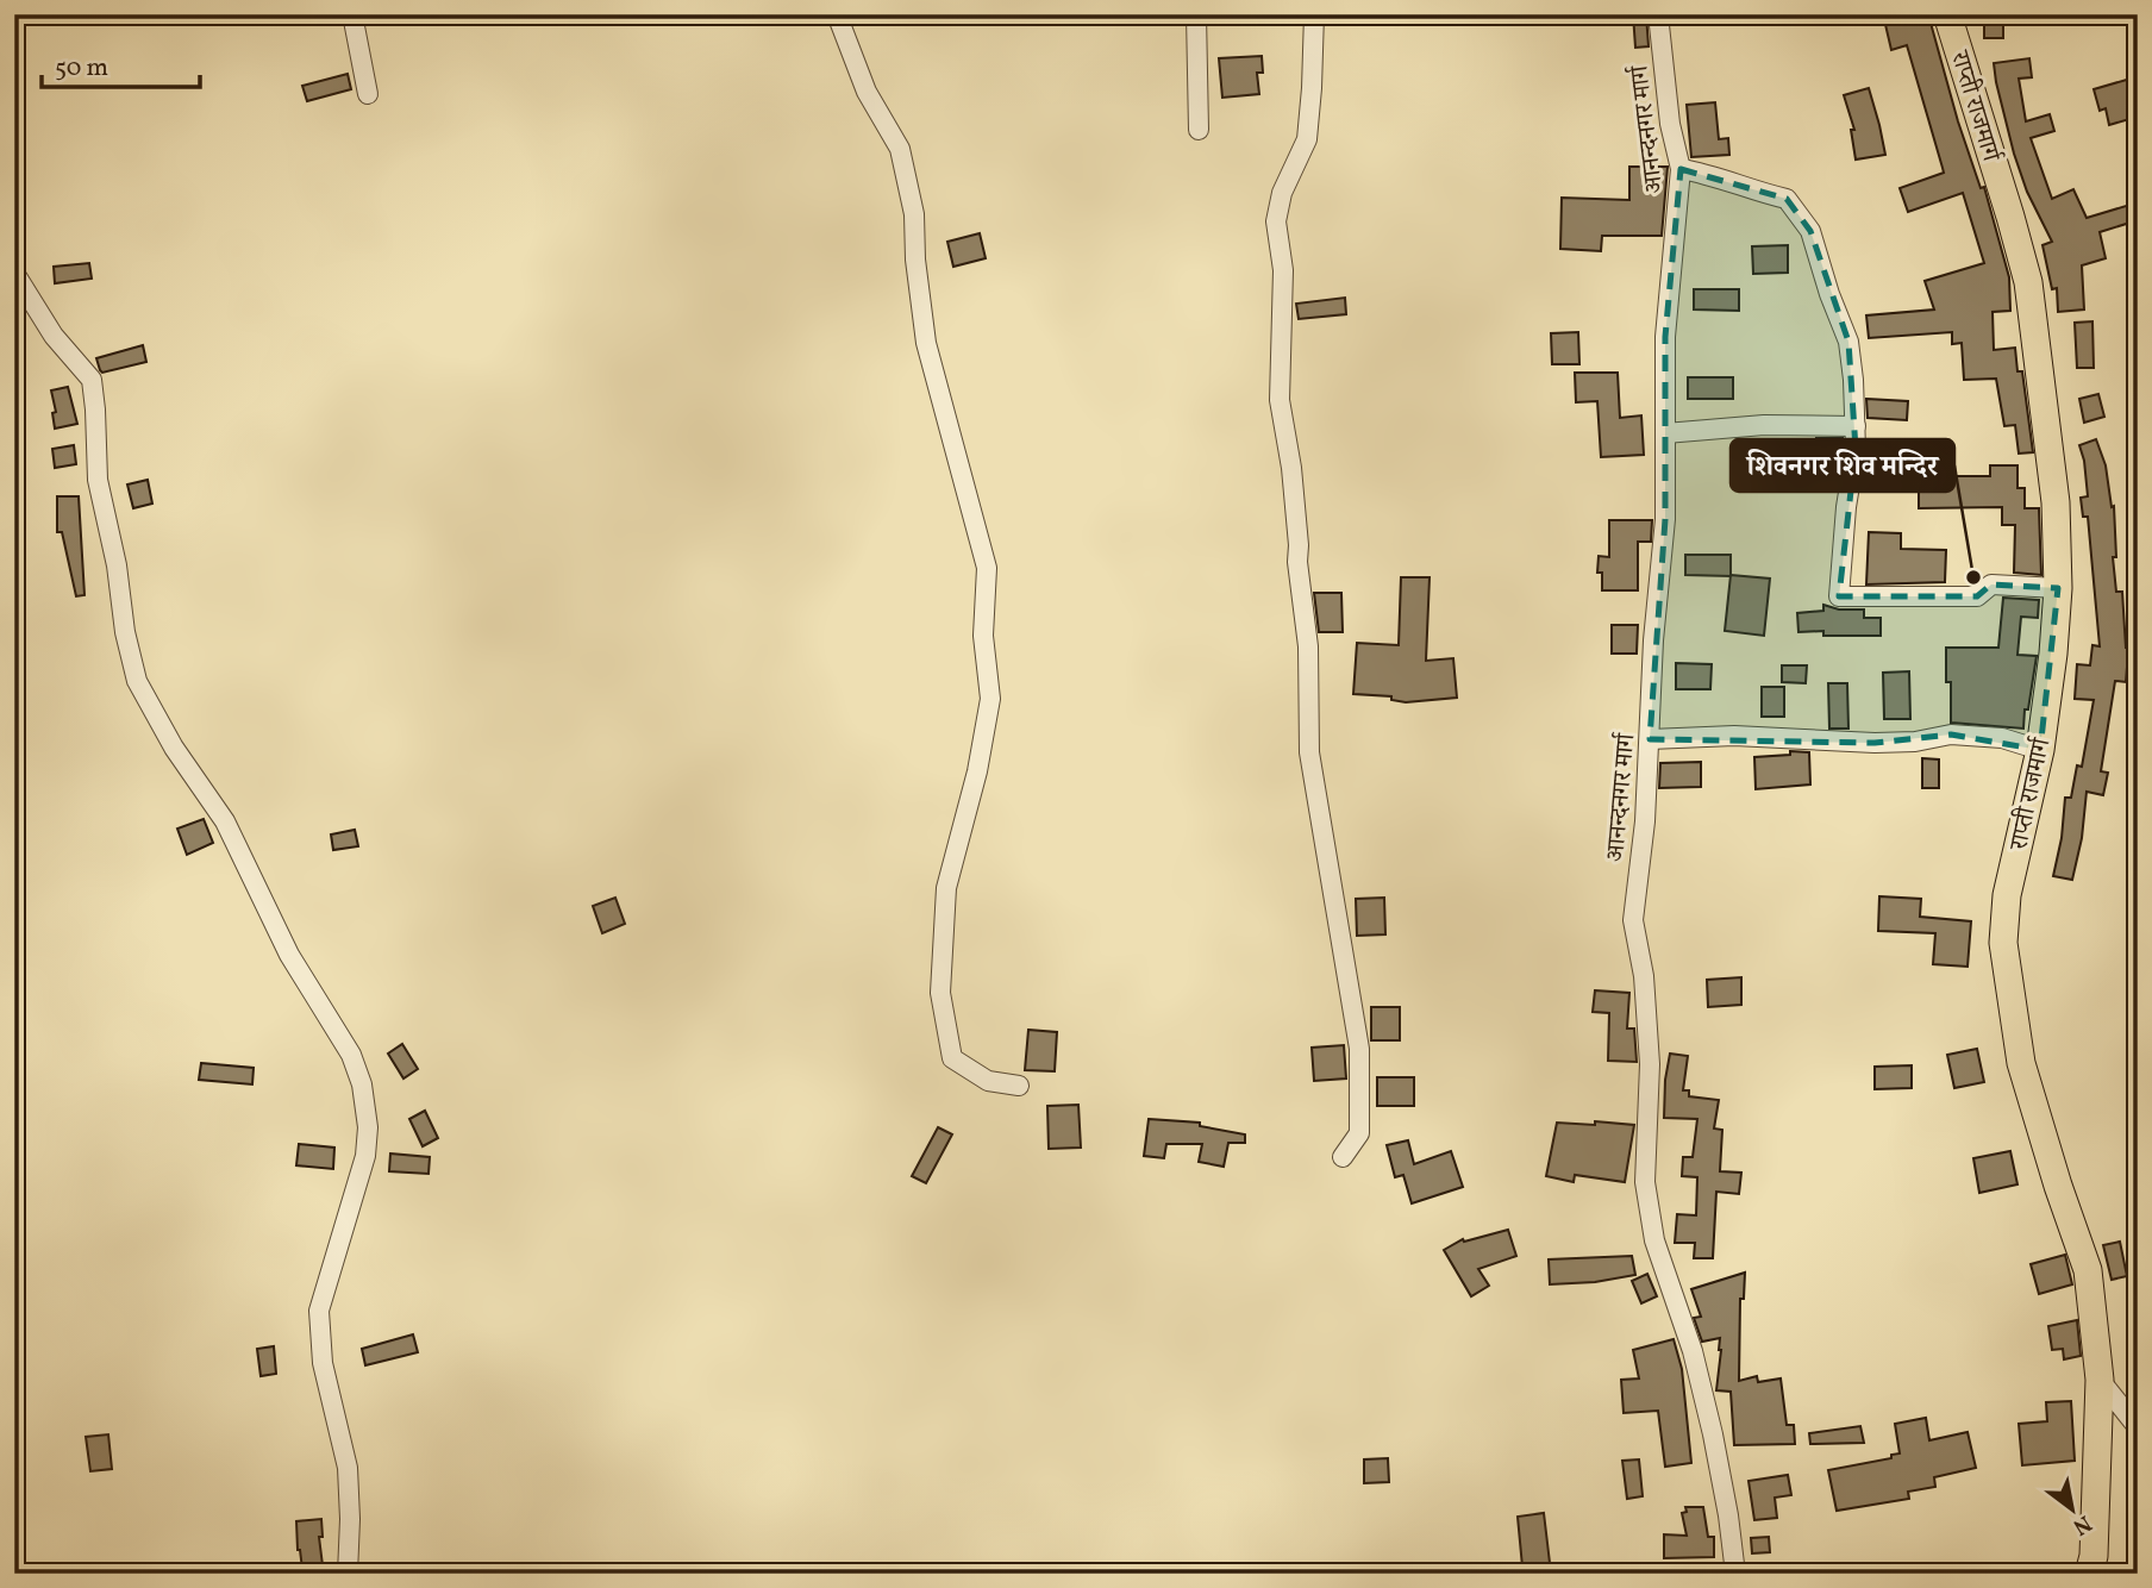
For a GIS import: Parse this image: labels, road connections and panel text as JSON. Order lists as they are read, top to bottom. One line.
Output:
{"streets":{"main road":["राप्ती राजमार्ग"],"street":["आनन्दनगर मार्ग"]},"places":["शिवनगर शिव मन्दिर"],"scale_bar":"50 m","north":"bottom right"}
